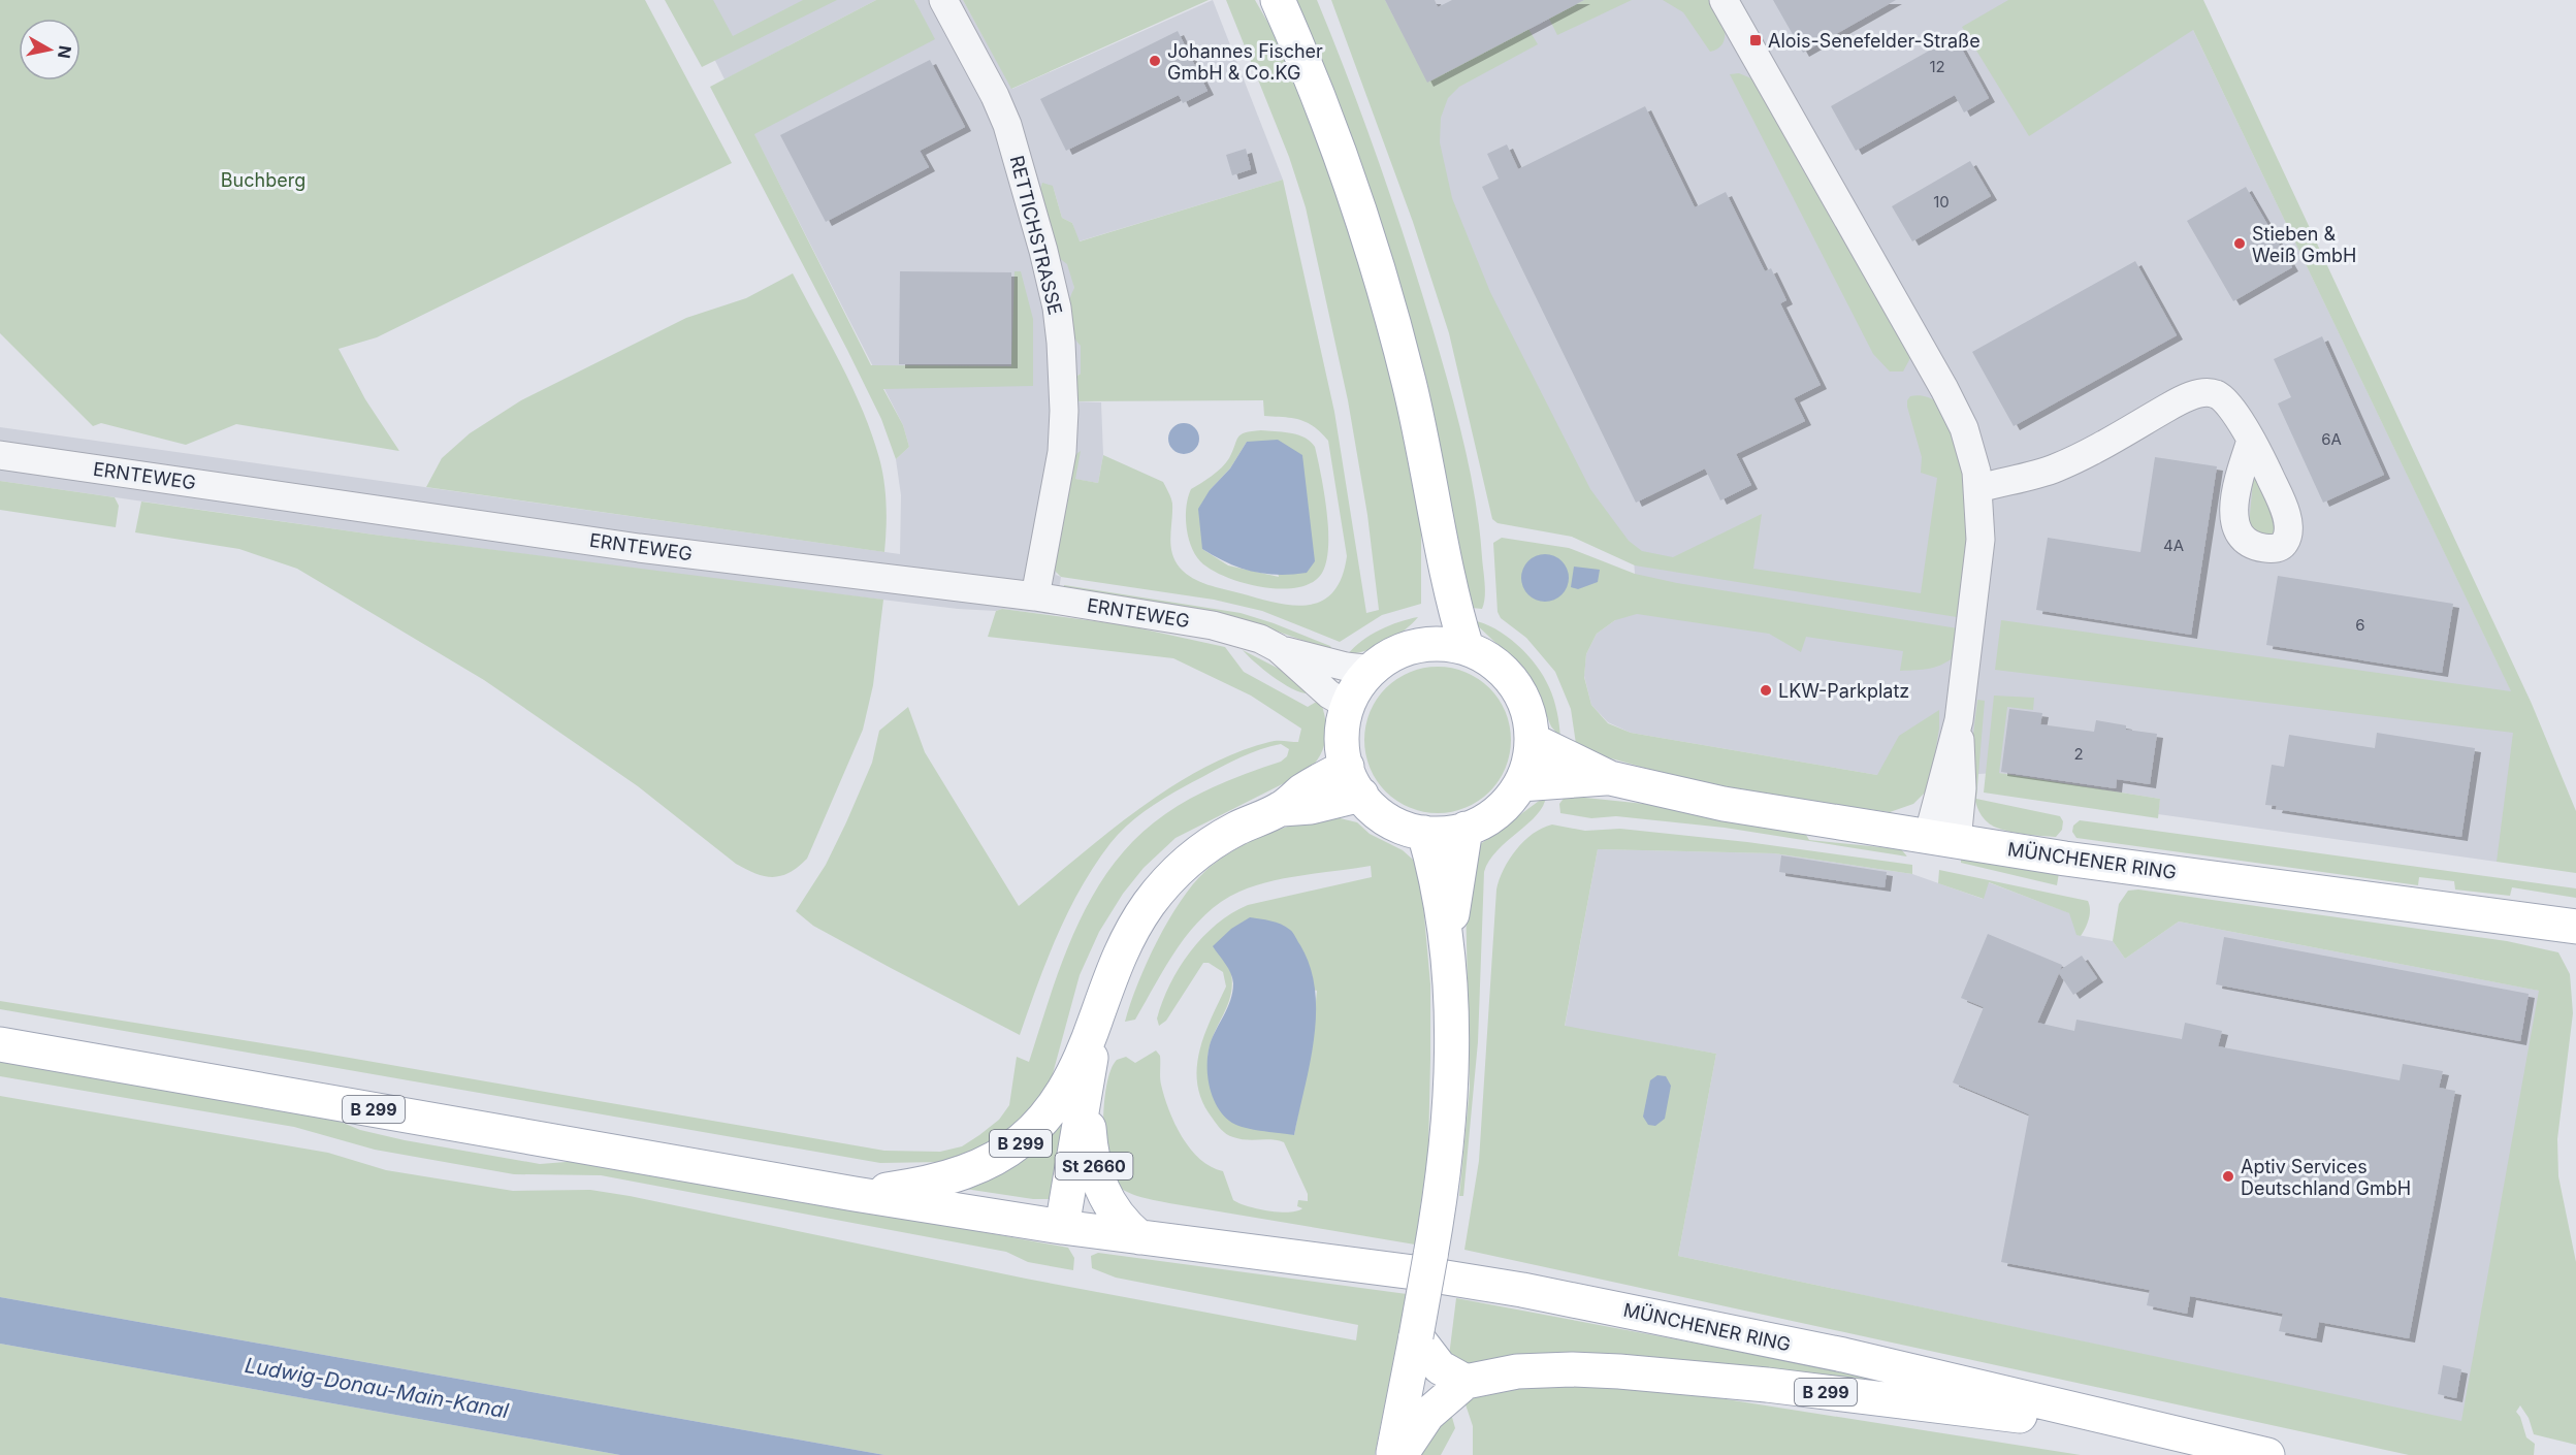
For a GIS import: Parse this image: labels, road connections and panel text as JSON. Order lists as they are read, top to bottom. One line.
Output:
{"streets":{"main road":["MÜNCHENER RING","B 299","St 2660"],"street":["RETTICHSTRASSE","ERNTEWEG"]},"crossings":[["RETTICHSTRASSE","ERNTEWEG"],["ERNTEWEG","MÜNCHENER RING"],["ERNTEWEG","St 2660"],["MÜNCHENER RING","B 299"],["MÜNCHENER RING","St 2660"],["B 299","St 2660"]],"water":["Ludwig-Donau-Main-Kanal"],"parks":["Buchberg"],"places":{"transit":["Alois-Senefelder-Straße"],"other":["Johannes Fischer GmbH & Co.KG","Stieben & Weiß GmbH","LKW-Parkplatz","Aptiv Services Deutschland GmbH"]},"house_numbers":["12","10","6A","4A","6","2"],"north":"right"}
